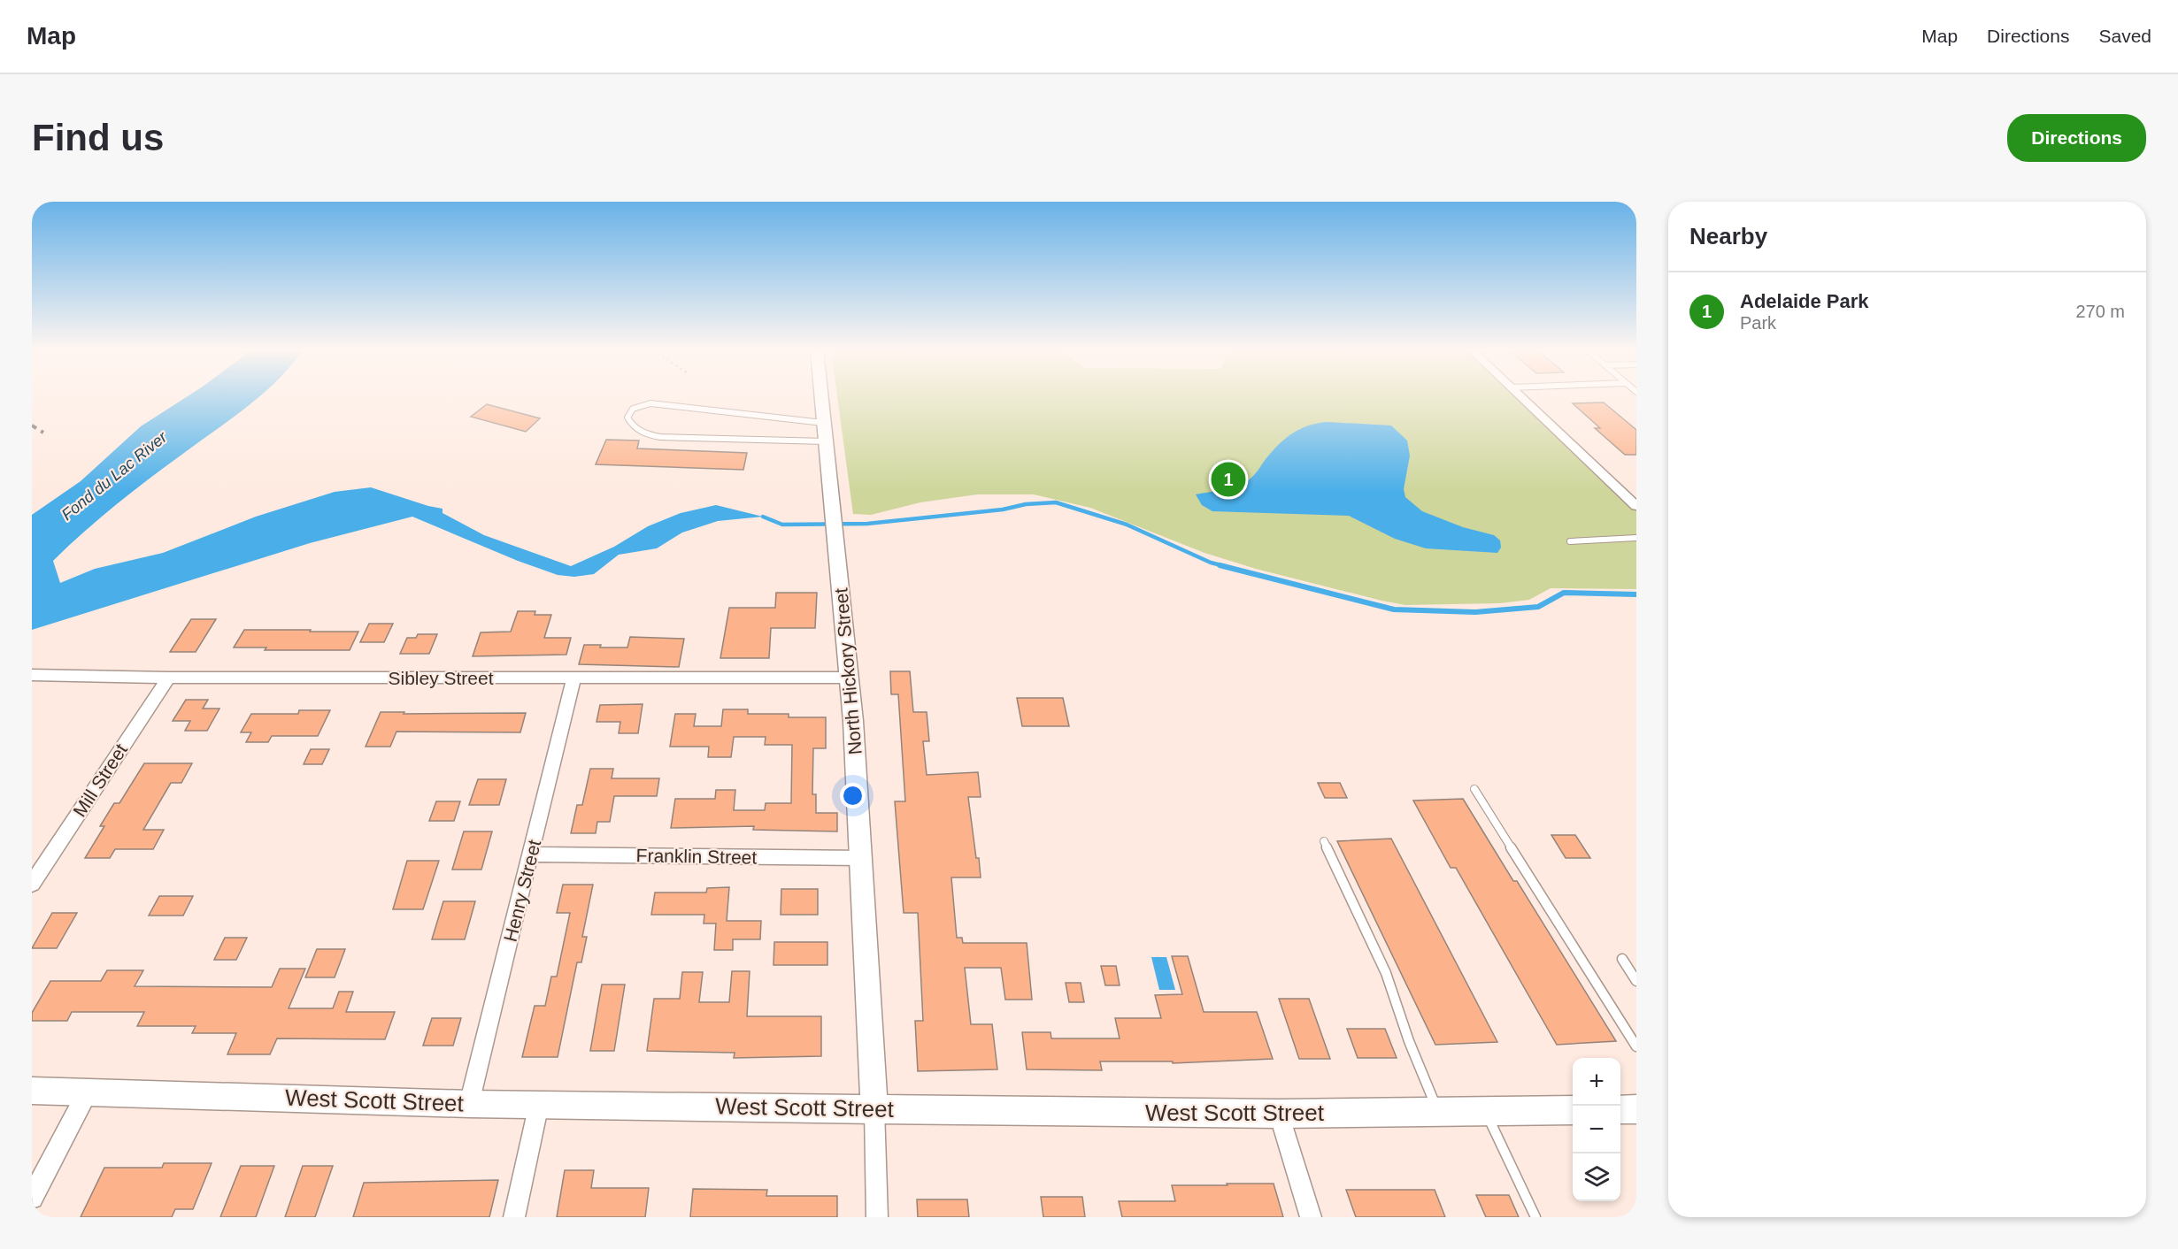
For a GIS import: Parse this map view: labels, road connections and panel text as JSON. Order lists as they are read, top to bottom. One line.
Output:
{"streets":{"main road":["North Hickory Street","West Scott Street"],"street":["Sibley Street","Mill Street","Franklin Street","Henry Street"]},"crossings":[["North Hickory Street","Sibley Street"],["North Hickory Street","Franklin Street"],["North Hickory Street","West Scott Street"],["Sibley Street","Mill Street"],["Sibley Street","Henry Street"],["Franklin Street","Henry Street"],["Henry Street","West Scott Street"]],"water":["Fond du Lac River"],"page":{"header":"Map","nav":["Map","Directions","Saved"],"buttons":"Directions","title":"Find us","heading":"Nearby","list":[{"mark":"1","name":"Adelaide Park","note":"Park","value":"270 m"}],"pins":"1","map_buttons":["+","−"]}}
